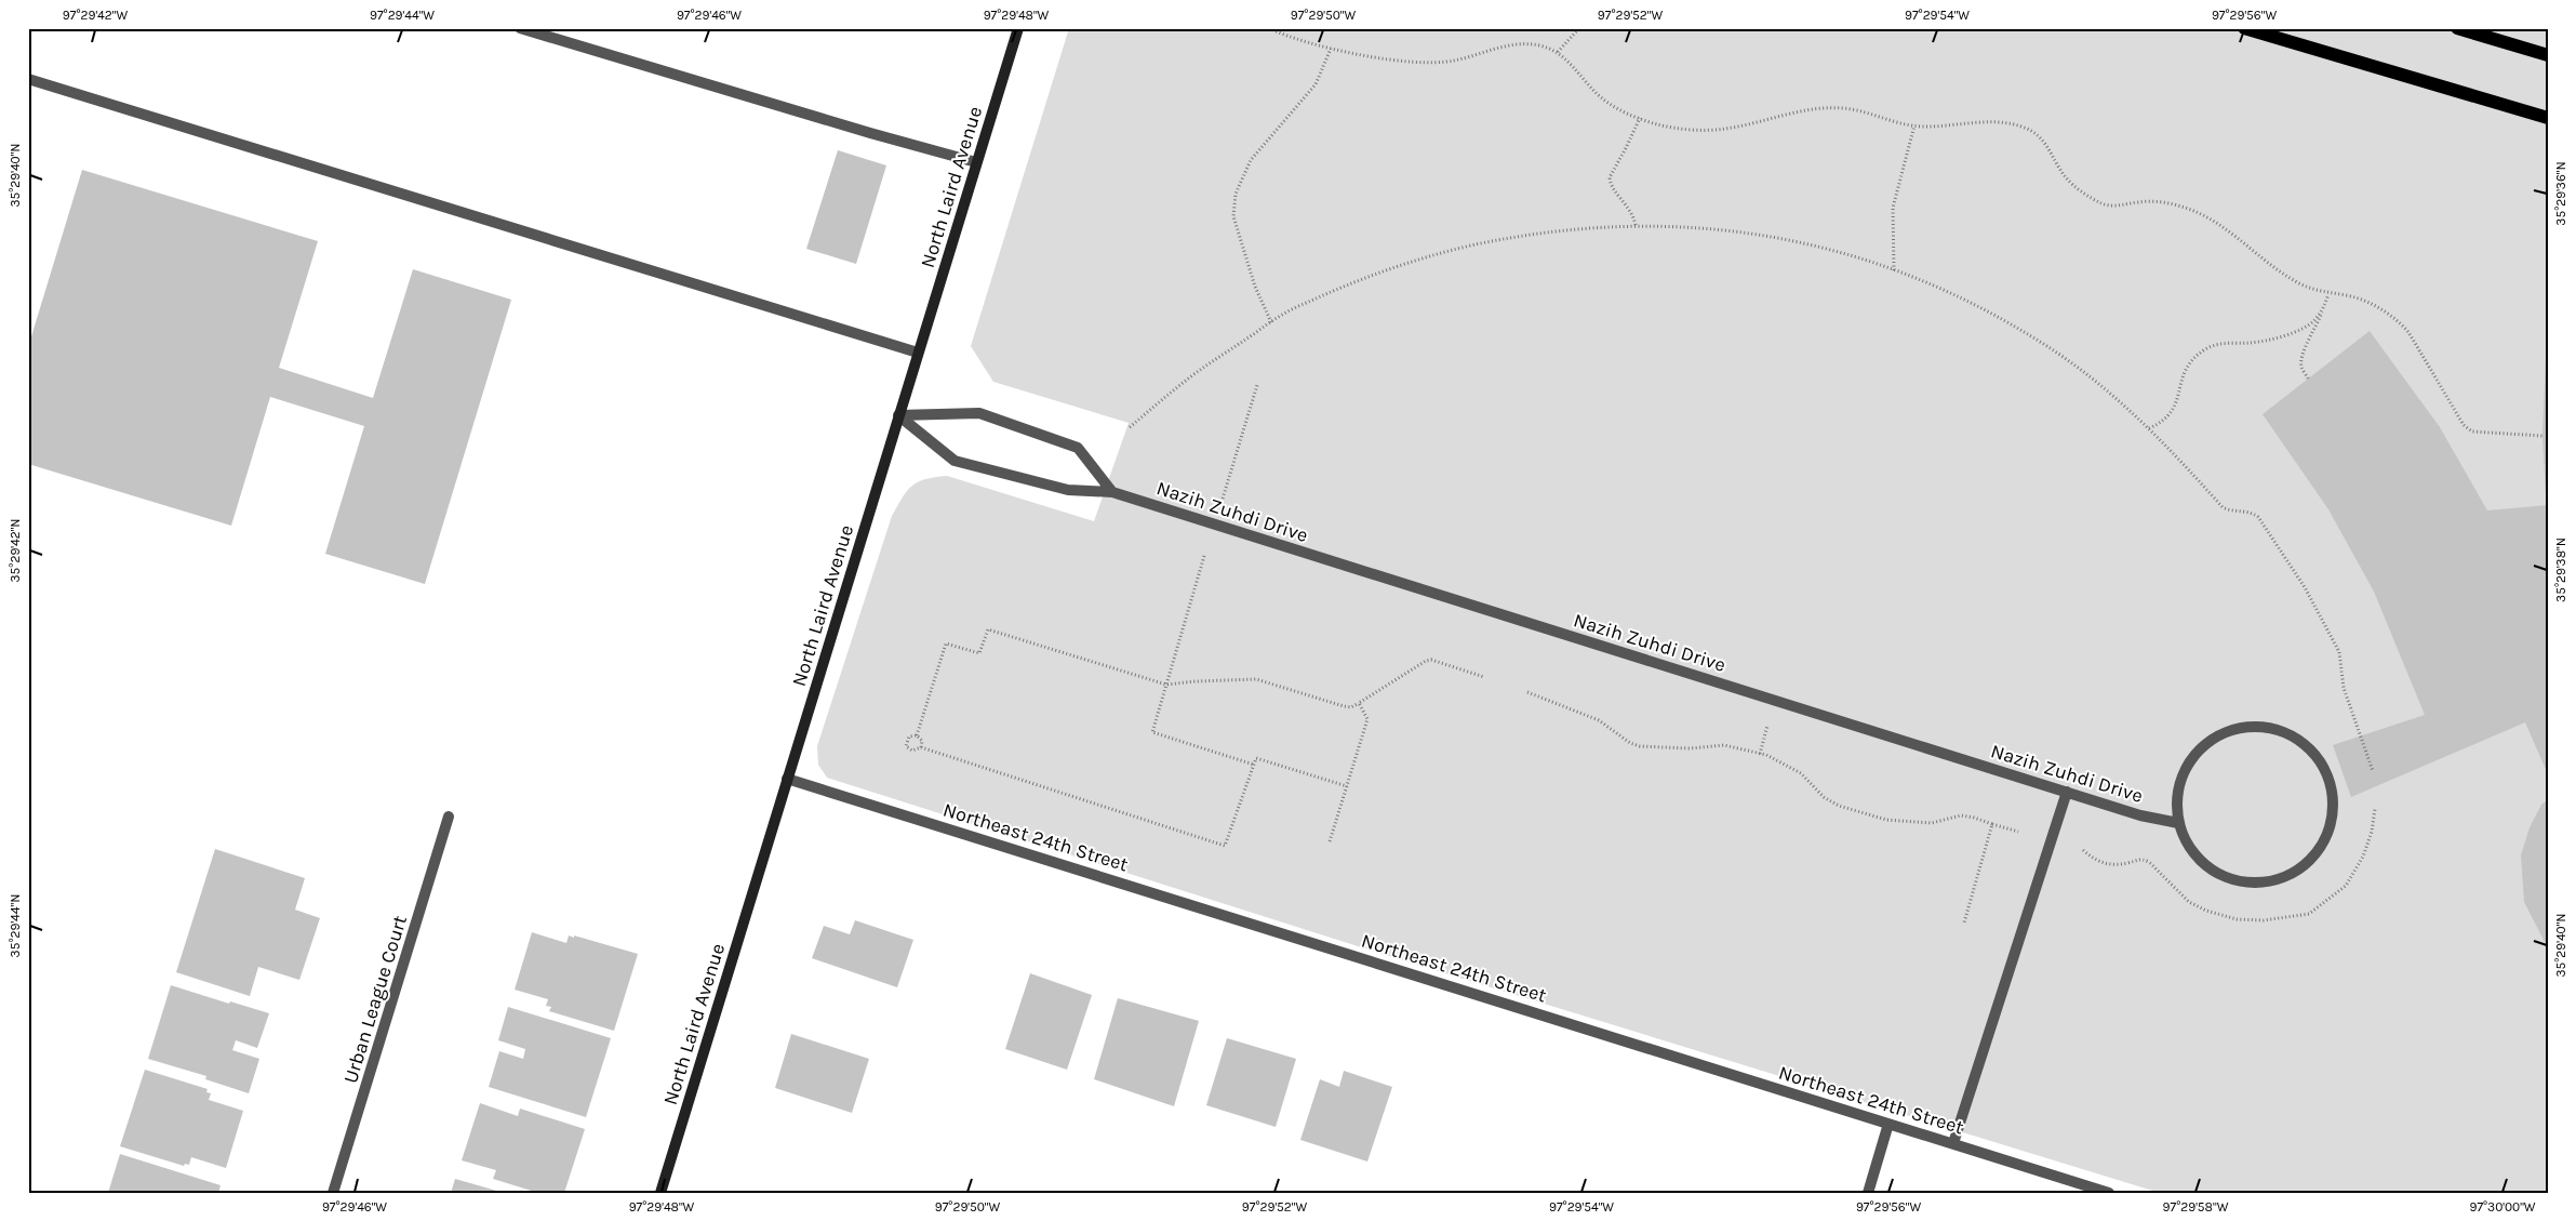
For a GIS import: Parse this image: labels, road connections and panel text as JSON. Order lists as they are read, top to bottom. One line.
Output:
{"streets":{"street":["North Laird Avenue","Nazih Zuhdi Drive","Northeast 24th Street","Urban League Court"]},"crossings":[["North Laird Avenue","Nazih Zuhdi Drive"],["North Laird Avenue","Northeast 24th Street"]],"coordinates":["97°29'42\"W","97°29'44\"W","97°29'46\"W","97°29'48\"W","97°29'50\"W","97°29'52\"W","97°29'54\"W","97°29'56\"W","35°29'40\"N","35°29'36\"N","35°29'42\"N","35°29'38\"N","35°29'44\"N","97°29'58\"W","97°30'00\"W"]}
